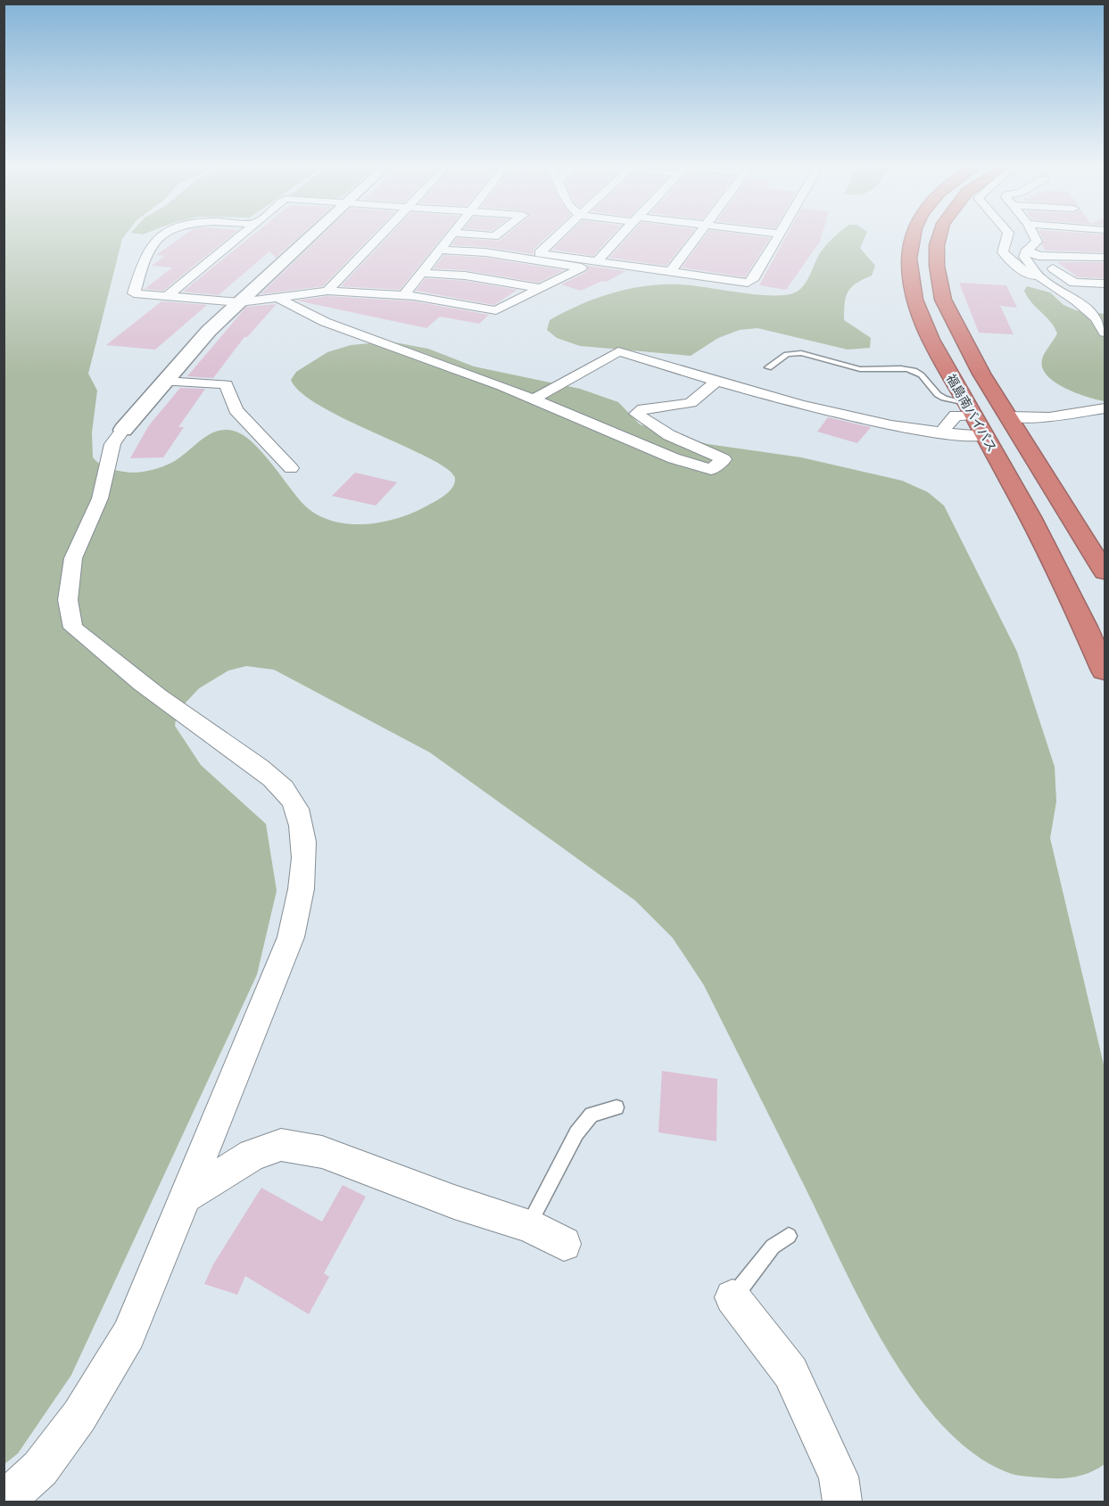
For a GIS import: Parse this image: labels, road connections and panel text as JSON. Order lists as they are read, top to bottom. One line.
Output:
{"streets":{"highway":["福島南バイパス"]}}
